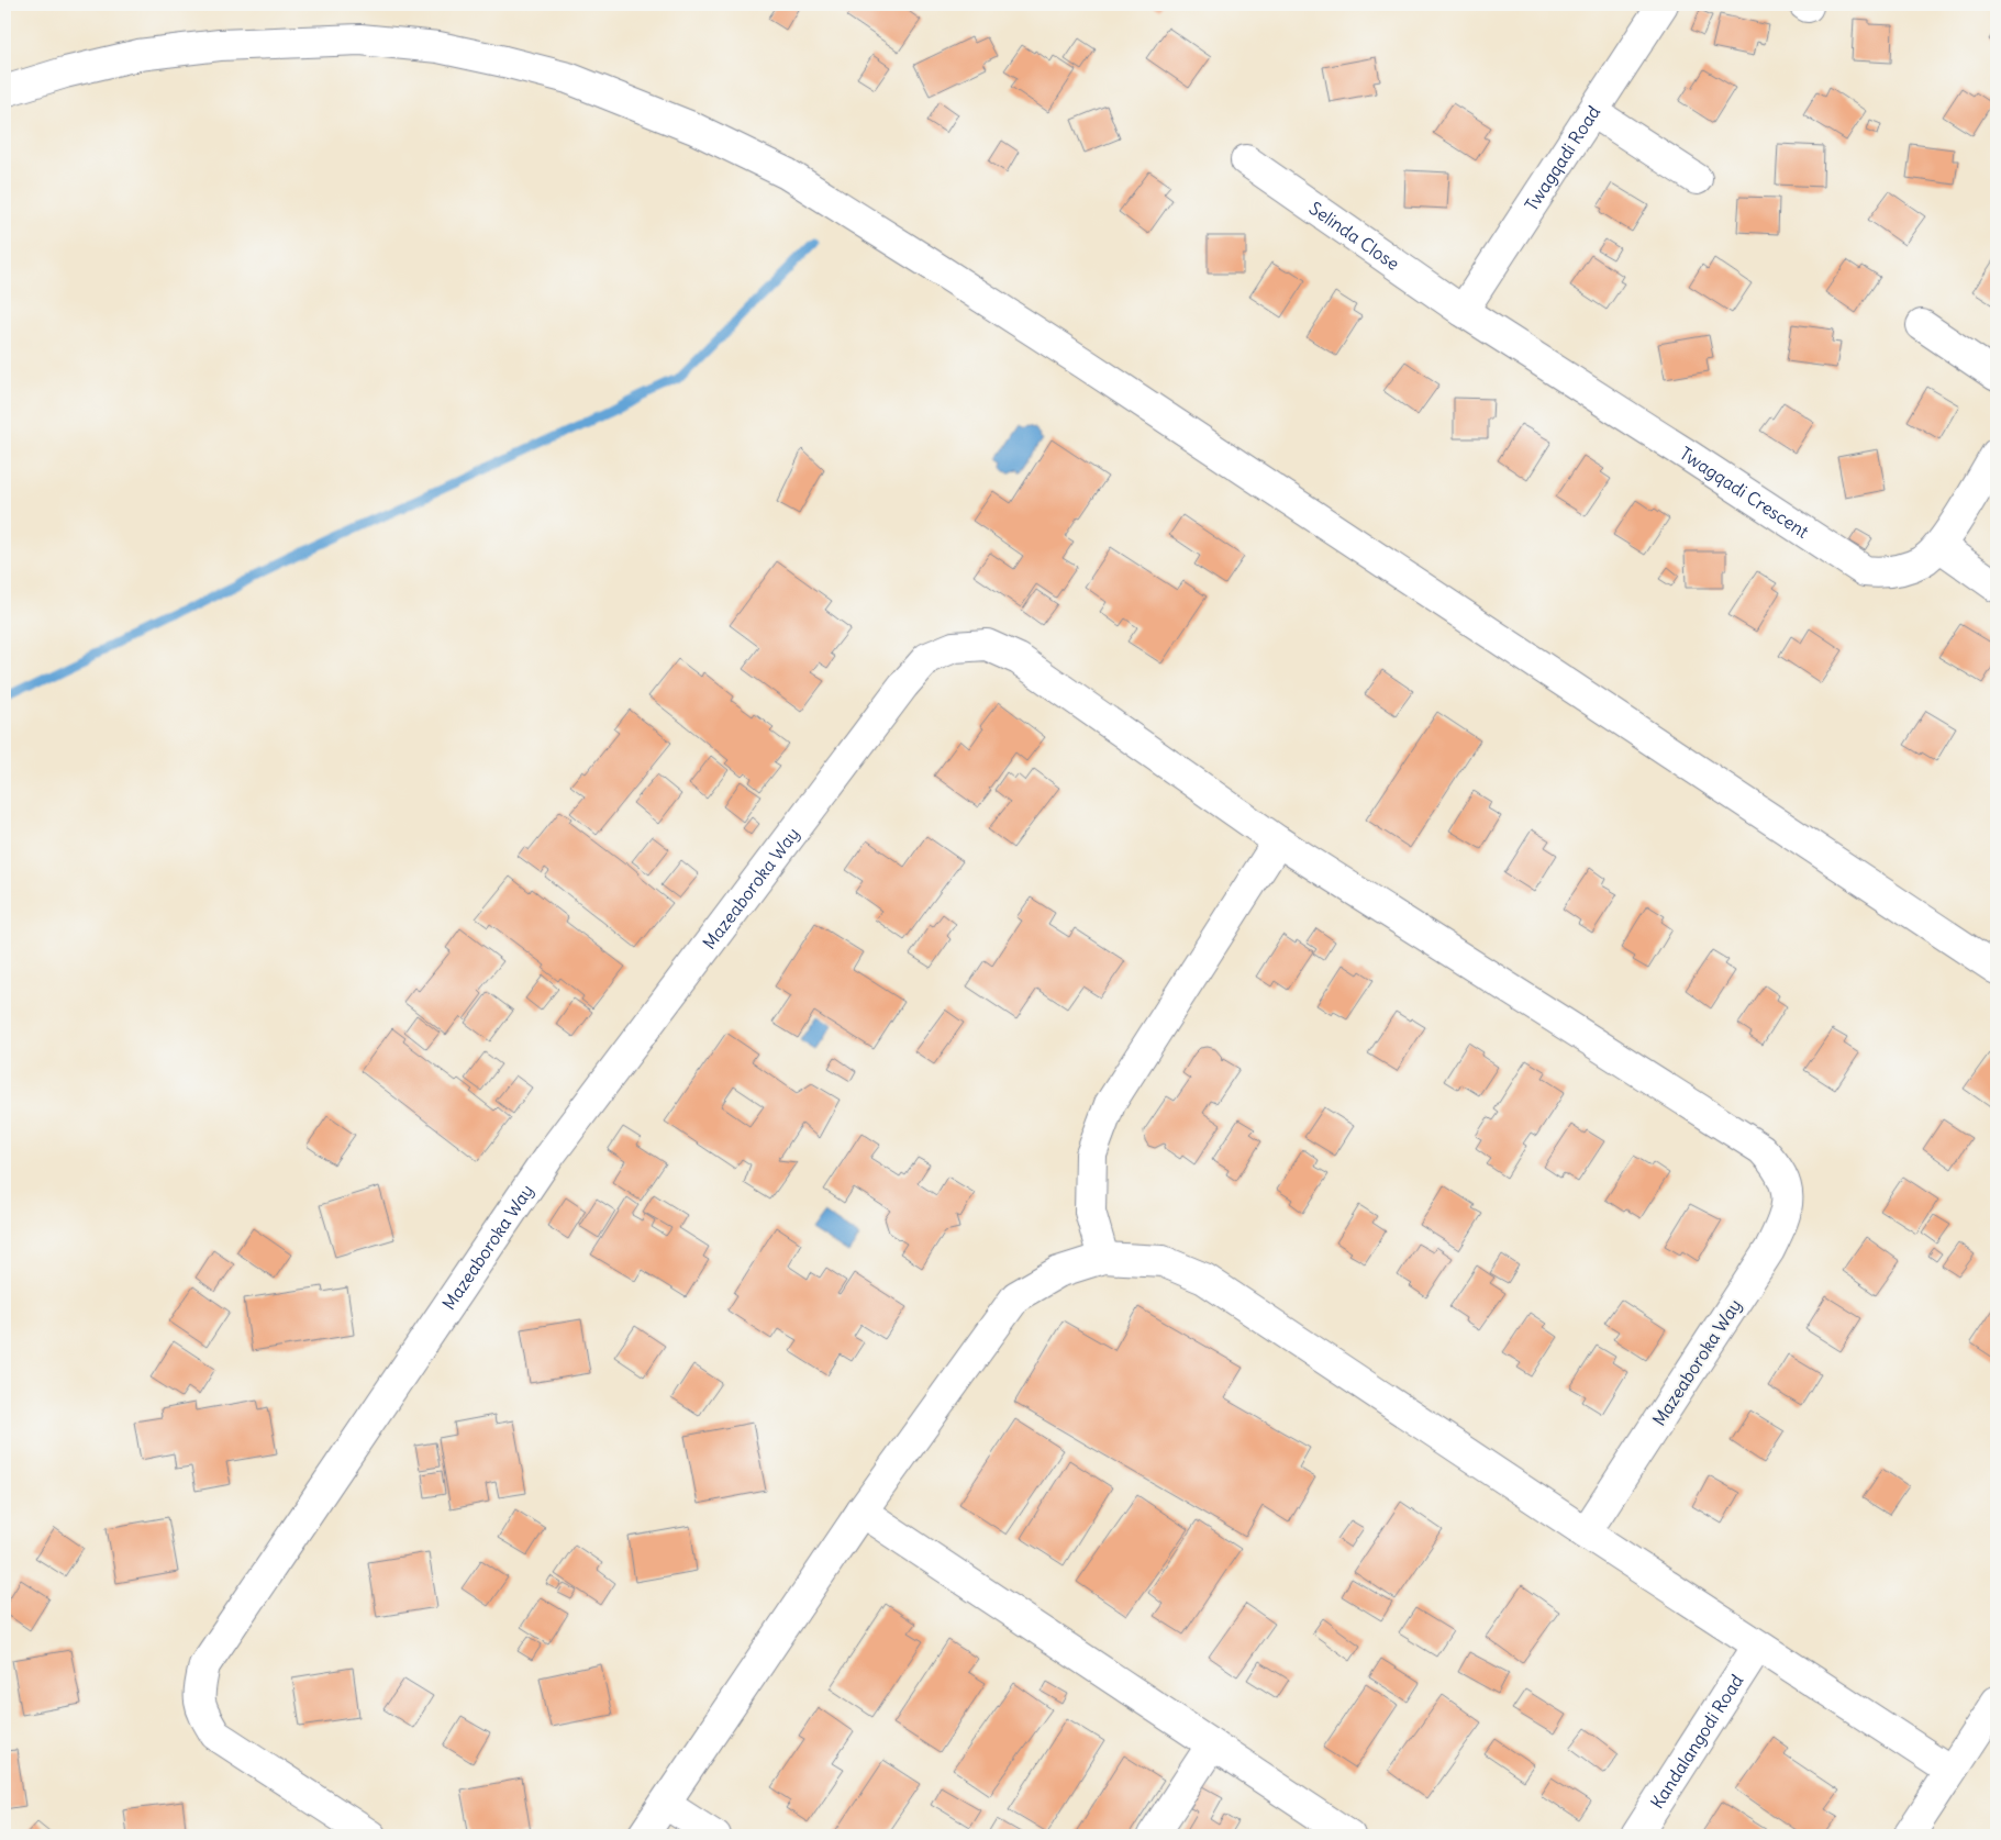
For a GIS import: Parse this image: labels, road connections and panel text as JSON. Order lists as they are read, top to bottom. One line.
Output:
{"streets":{"street":["Twagqadi Road","Selinda Close","Twagqadi Crescent","Mazeaboroka Way","Kandalangodi Road"]},"crossings":[["Twagqadi Road","Selinda Close"],["Twagqadi Road","Twagqadi Crescent"],["Selinda Close","Twagqadi Crescent"]]}
